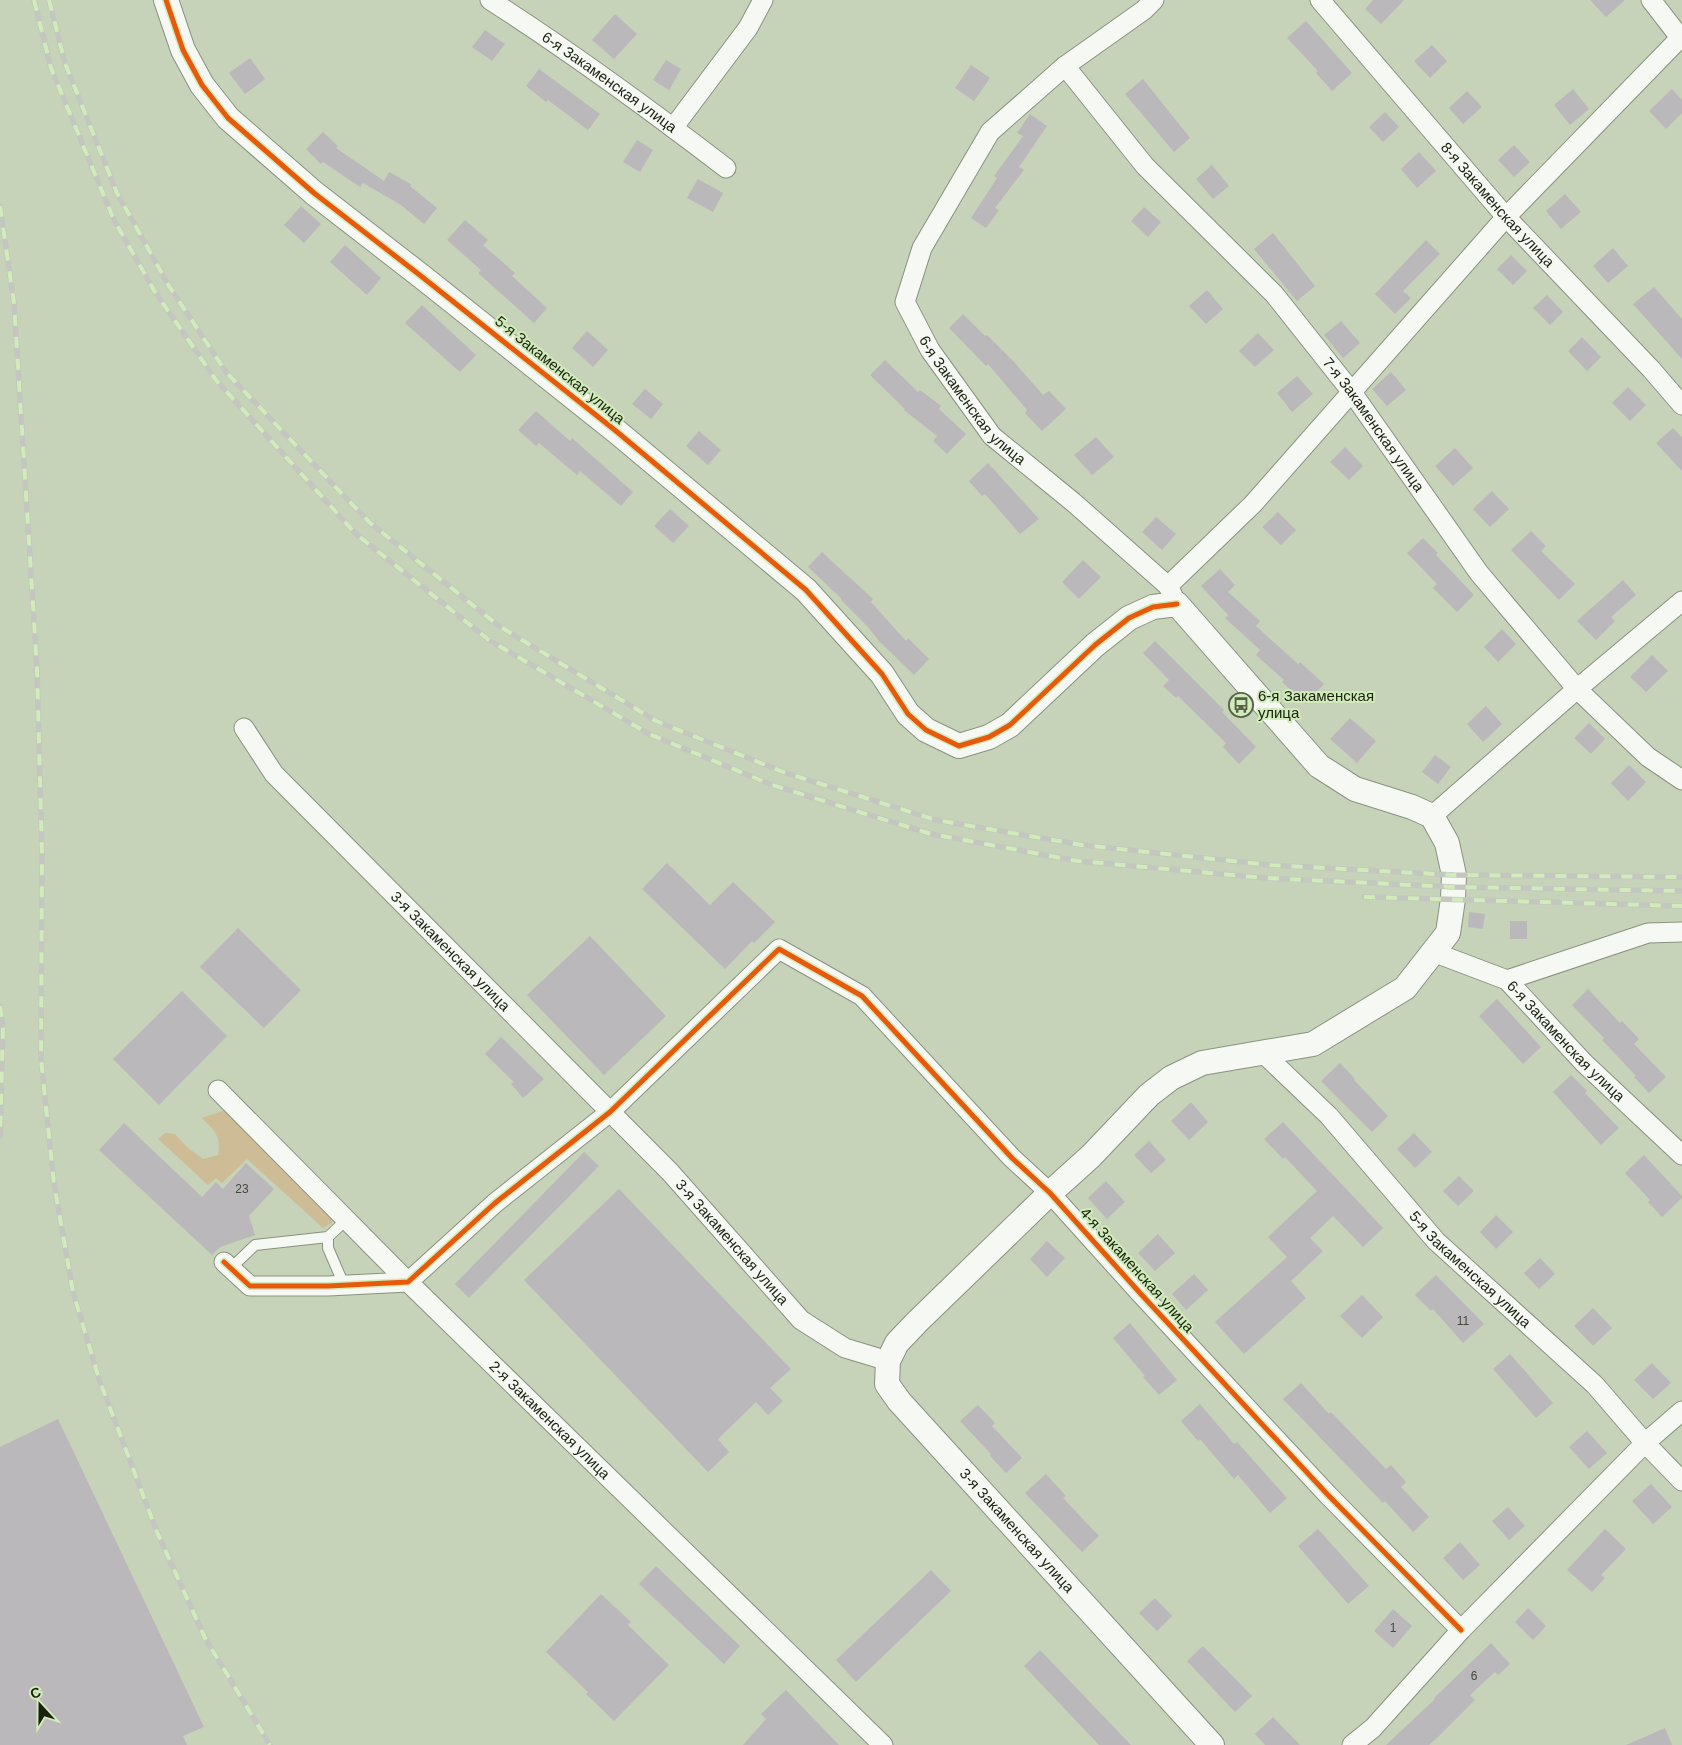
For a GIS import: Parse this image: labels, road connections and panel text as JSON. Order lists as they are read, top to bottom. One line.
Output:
{"streets":{"street":["6-я Закаменская улица","8-я Закаменская улица","5-я Закаменская улица","7-я Закаменская улица","3-я Закаменская улица","4-я Закаменская улица","2-я Закаменская улица"]},"crossings":[["6-я Закаменская улица","5-я Закаменская улица"],["6-я Закаменская улица","7-я Закаменская улица"],["3-я Закаменская улица","4-я Закаменская улица"]],"places":{"bus stop":["6-я Закаменская улица"]},"house_numbers":["23","11","1","6"],"north":"top"}
